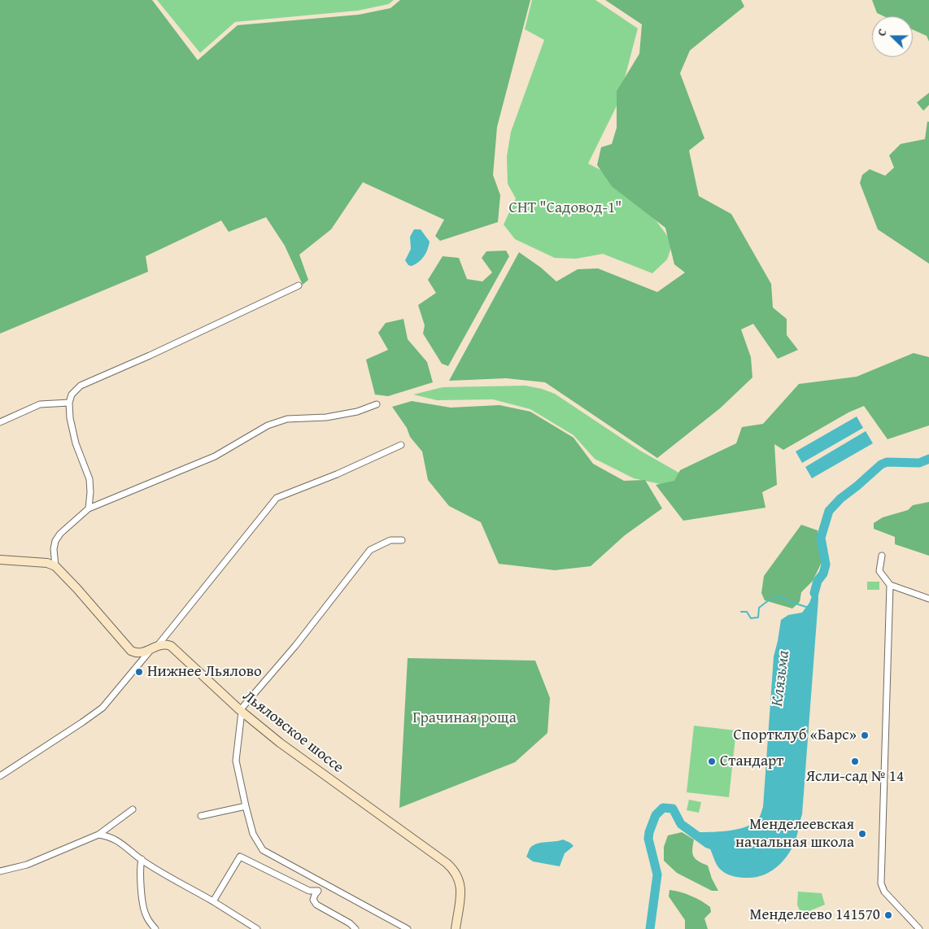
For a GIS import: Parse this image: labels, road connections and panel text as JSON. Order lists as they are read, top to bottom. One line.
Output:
{"streets":{"street":["Льяловское шоссе"]},"water":["Клязьма"],"parks":["СНТ \"Садовод-1\"","Грачиная роща"],"places":["Нижнее Льялово","Спортклуб «Барс»","Стандарт","Ясли-сад № 14","Менделеевская начальная школа","Менделеево 141570"],"north":"left"}
